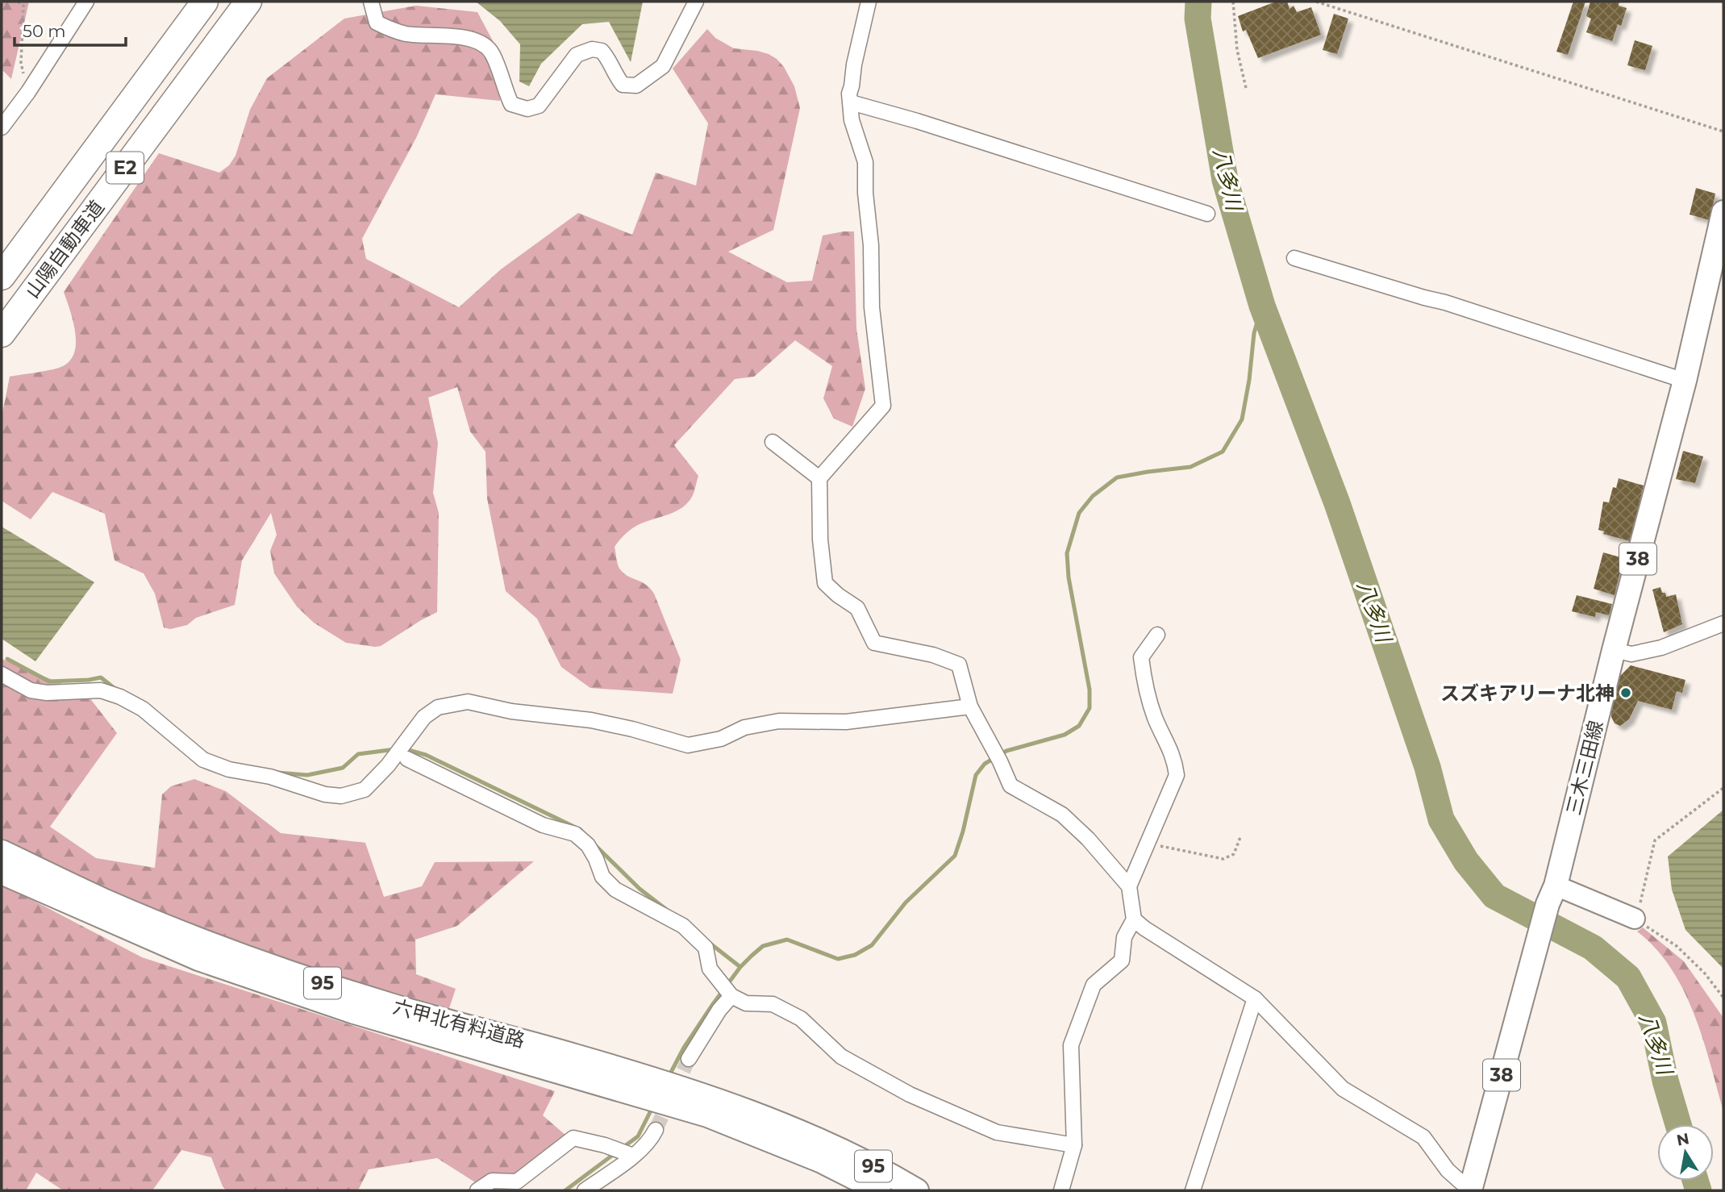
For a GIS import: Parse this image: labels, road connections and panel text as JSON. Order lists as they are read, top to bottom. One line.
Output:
{"streets":{"highway":["E2","山陽自動車道"],"main road":["38","三木三田線","95","六甲北有料道路"]},"water":["八多川"],"places":["スズキアリーナ北神"],"scale_bar":"50 m","north":"top"}
